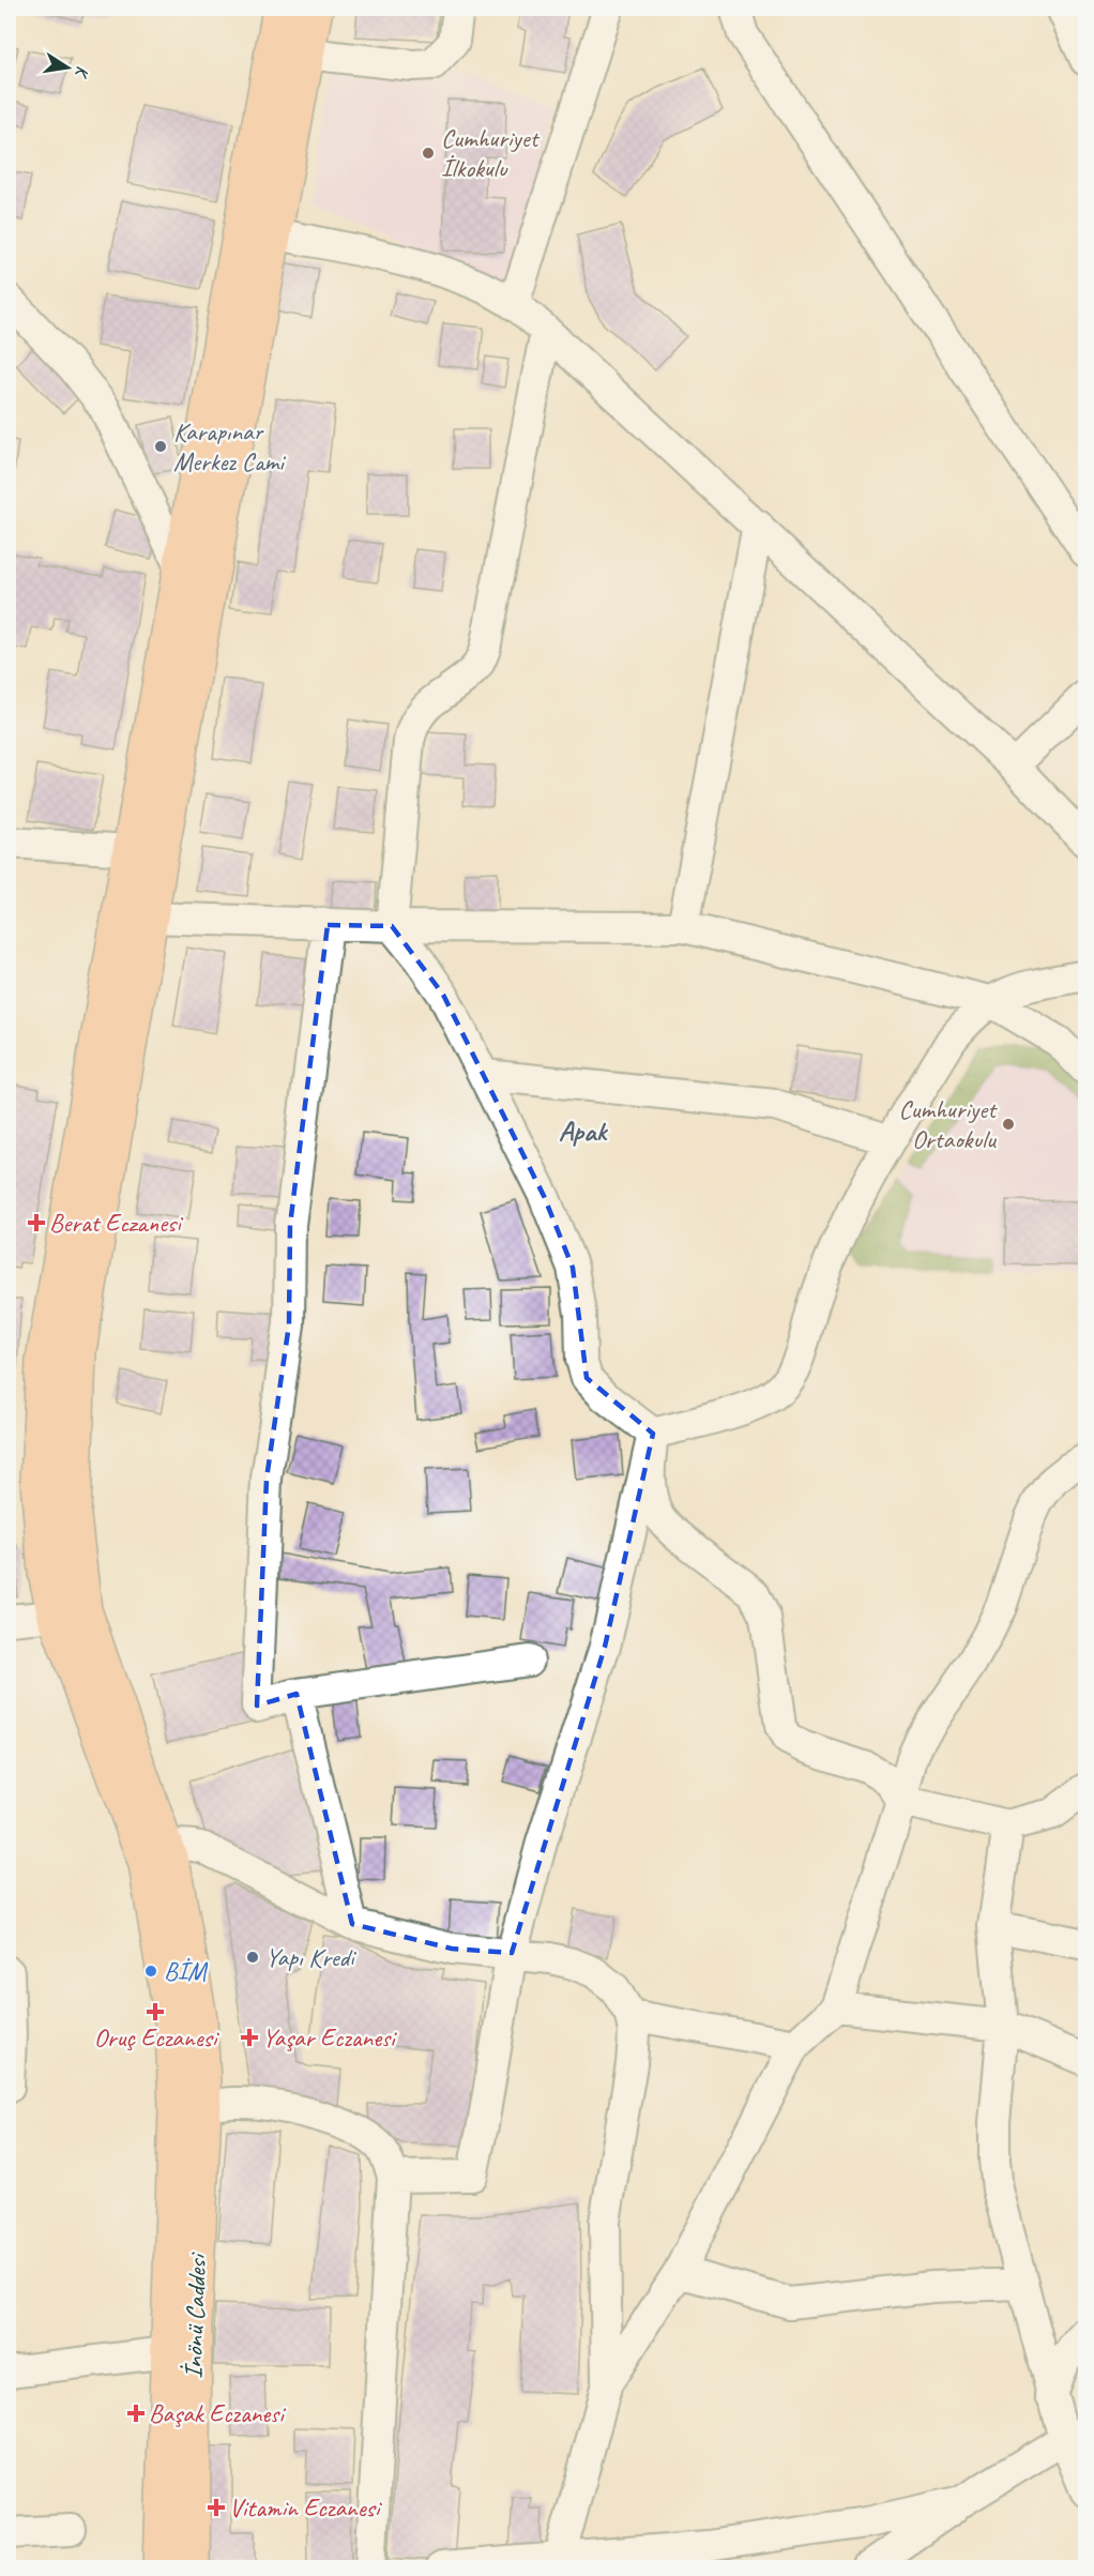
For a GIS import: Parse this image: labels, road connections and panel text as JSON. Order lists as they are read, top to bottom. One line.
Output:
{"streets":{"main road":["İnönü Caddesi"]},"districts":["Apak"],"places":{"other":["Cumhuriyet İlkokulu","Karapınar Merkez Cami","Cumhuriyet Ortaokulu","Yapı Kredi","BİM"],"health":["Berat Eczanesi","Oruç Eczanesi","Yaşar Eczanesi","Başak Eczanesi","Vitamin Eczanesi"]},"north":"right"}
